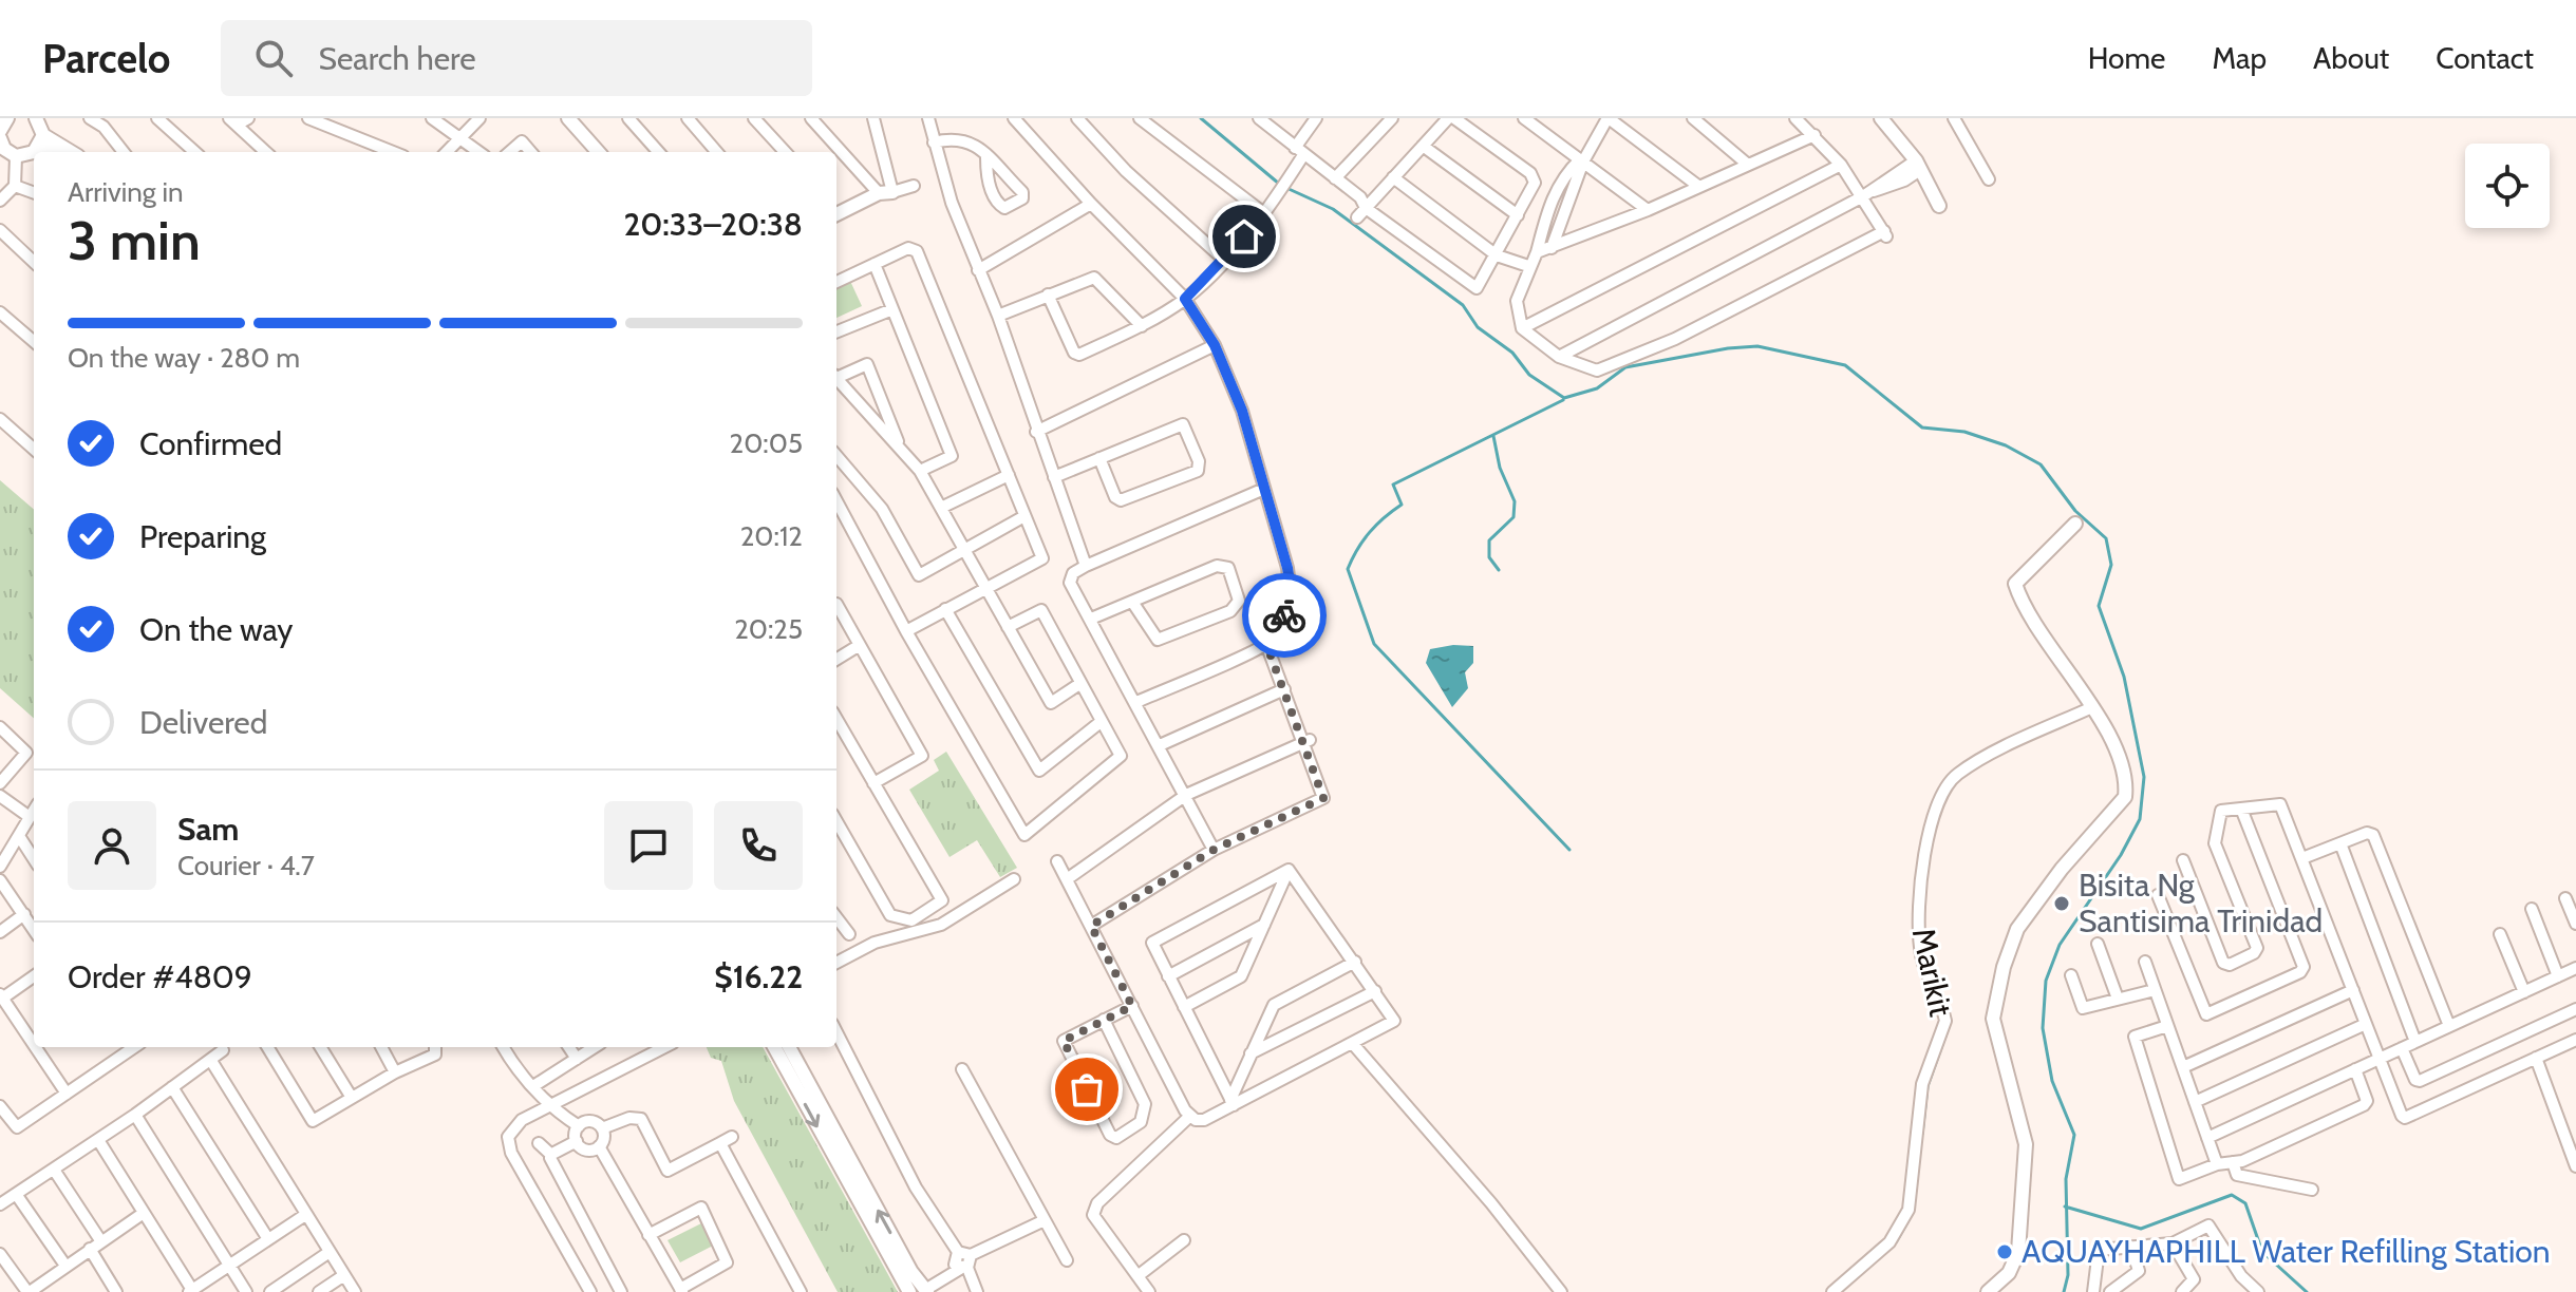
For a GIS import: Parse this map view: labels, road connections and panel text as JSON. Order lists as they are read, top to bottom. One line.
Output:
{"streets":{"street":["Marikit"]},"places":["Bisita Ng Santisima Trinidad","AQUAYHAPHILL Water Refilling Station"],"page":{"header":"Parcelo","search":"Search here","nav":["Home","Map","About","Contact"],"heading":["3 min","Arriving in","20:33–20:38"],"panel":["Sam","Courier · 4.7","Order #4809","$16.22"],"bar":"On the way · 280 m","list":[["Confirmed","20:05"],["Preparing","20:12"],["On the way","20:25"],"Delivered"]}}
